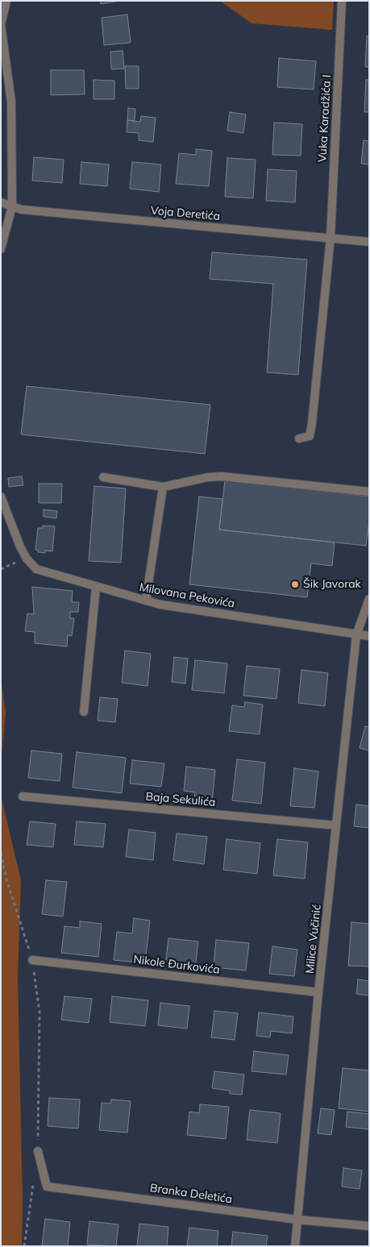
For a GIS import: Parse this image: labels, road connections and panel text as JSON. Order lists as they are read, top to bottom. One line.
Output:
{"streets":{"street":["Vuka Karadžića I","Voja Deretića","Milovana Pekovića","Baja Sekulića","Milice Vučinić","Nikole Đurkovića","Branka Deletića"]},"crossings":[["Vuka Karadžića I","Voja Deretića"],["Milovana Pekovića","Milice Vučinić"],["Baja Sekulića","Milice Vučinić"],["Milice Vučinić","Nikole Đurkovića"],["Milice Vučinić","Branka Deletića"]],"places":["Šik Javorak"]}
